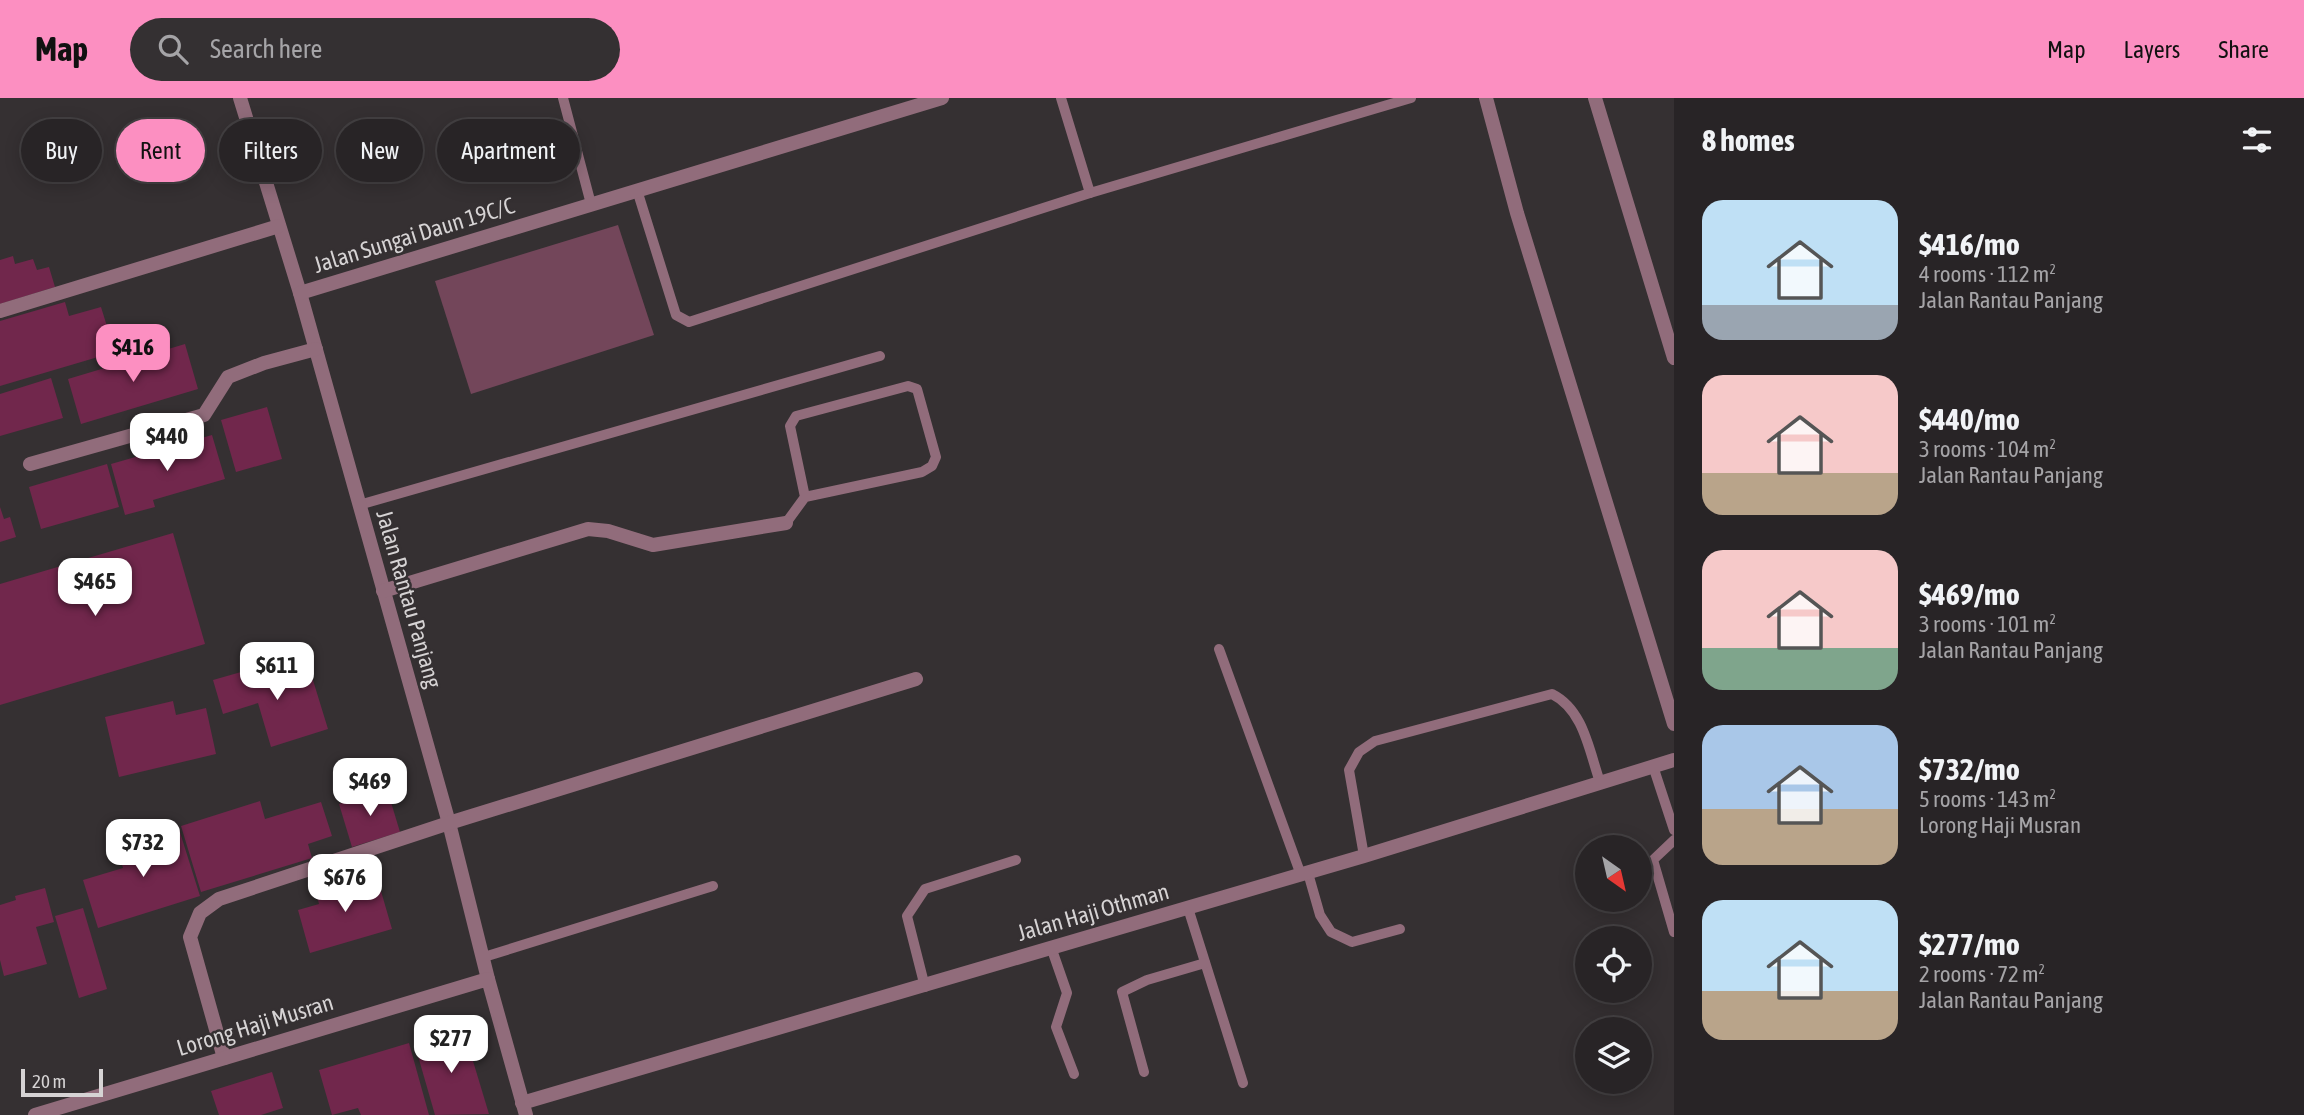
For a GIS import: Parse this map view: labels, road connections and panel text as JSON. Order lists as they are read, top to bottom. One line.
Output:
{"streets":{"street":["Jalan Sungai Daun 19C/C","Jalan Rantau Panjang","Jalan Haji Othman","Lorong Haji Musran"]},"crossings":[["Jalan Sungai Daun 19C/C","Jalan Rantau Panjang"],["Jalan Rantau Panjang","Jalan Haji Othman"],["Jalan Rantau Panjang","Lorong Haji Musran"]],"scale_bar":"20 m","north":"bottom right","page":{"header":"Map","search":"Search here","nav":["Map","Layers","Share"],"heading":"8 homes","chip":["Buy","Rent","Filters","New","Apartment"],"list":[{"name":"$416/mo","note":"4 rooms · 112 m² · Jalan Rantau Panjang"},{"name":"$440/mo","note":"3 rooms · 104 m² · Jalan Rantau Panjang"},{"name":"$469/mo","note":"3 rooms · 101 m² · Jalan Rantau Panjang"},{"name":"$732/mo","note":"5 rooms · 143 m² · Lorong Haji Musran"},{"name":"$277/mo","note":"2 rooms · 72 m² · Jalan Rantau Panjang"}],"price":["$416","$440","$465","$611","$469","$732","$676","$277"],"scale":"20 m"}}
